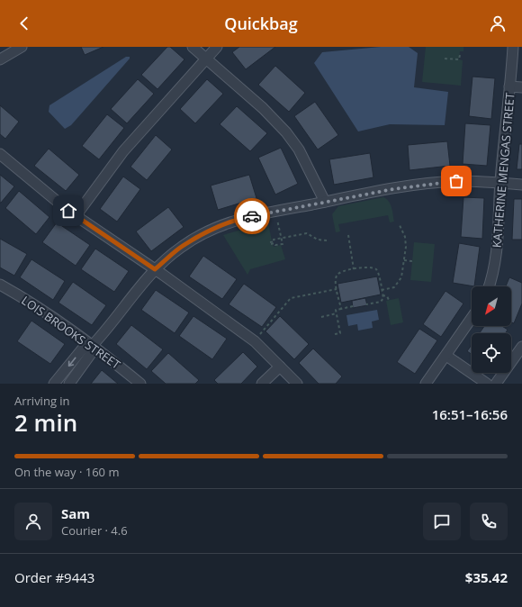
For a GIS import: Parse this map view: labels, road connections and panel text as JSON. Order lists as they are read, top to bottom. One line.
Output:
{"streets":{"street":["KATHERINE MENGAS STREET","LOIS BROOKS STREET"]},"north":"bottom left","page":{"header":"Quickbag","heading":["2 min","Arriving in","16:51–16:56"],"panel":["Sam","Courier · 4.6","Order #9443","$35.42"],"bar":"On the way · 160 m"}}
